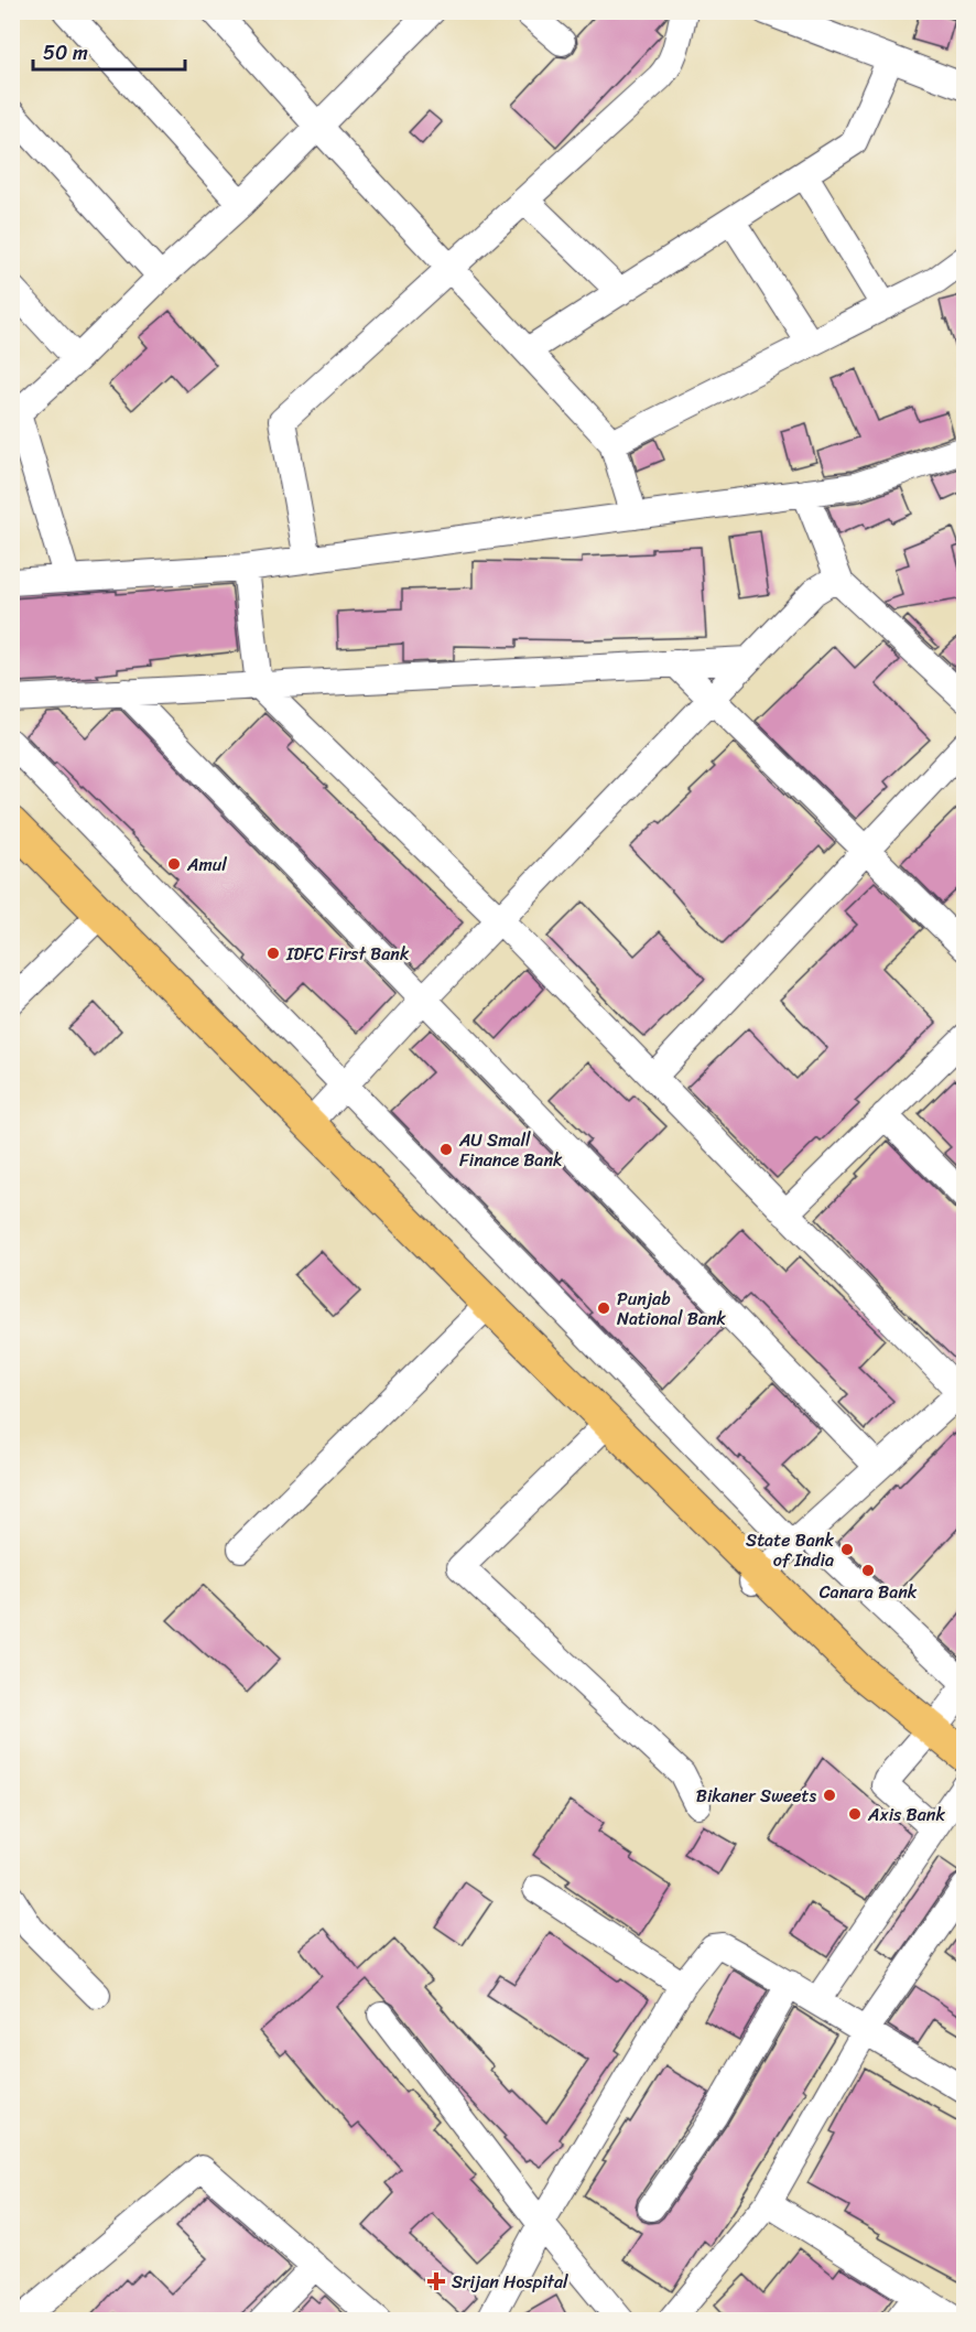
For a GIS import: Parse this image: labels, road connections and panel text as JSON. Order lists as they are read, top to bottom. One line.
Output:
{"places":{"other":["Amul","IDFC First Bank","AU Small Finance Bank","Punjab National Bank","State Bank of India","Canara Bank","Bikaner Sweets","Axis Bank"],"health":["Srijan Hospital"]},"scale_bar":"50 m"}
